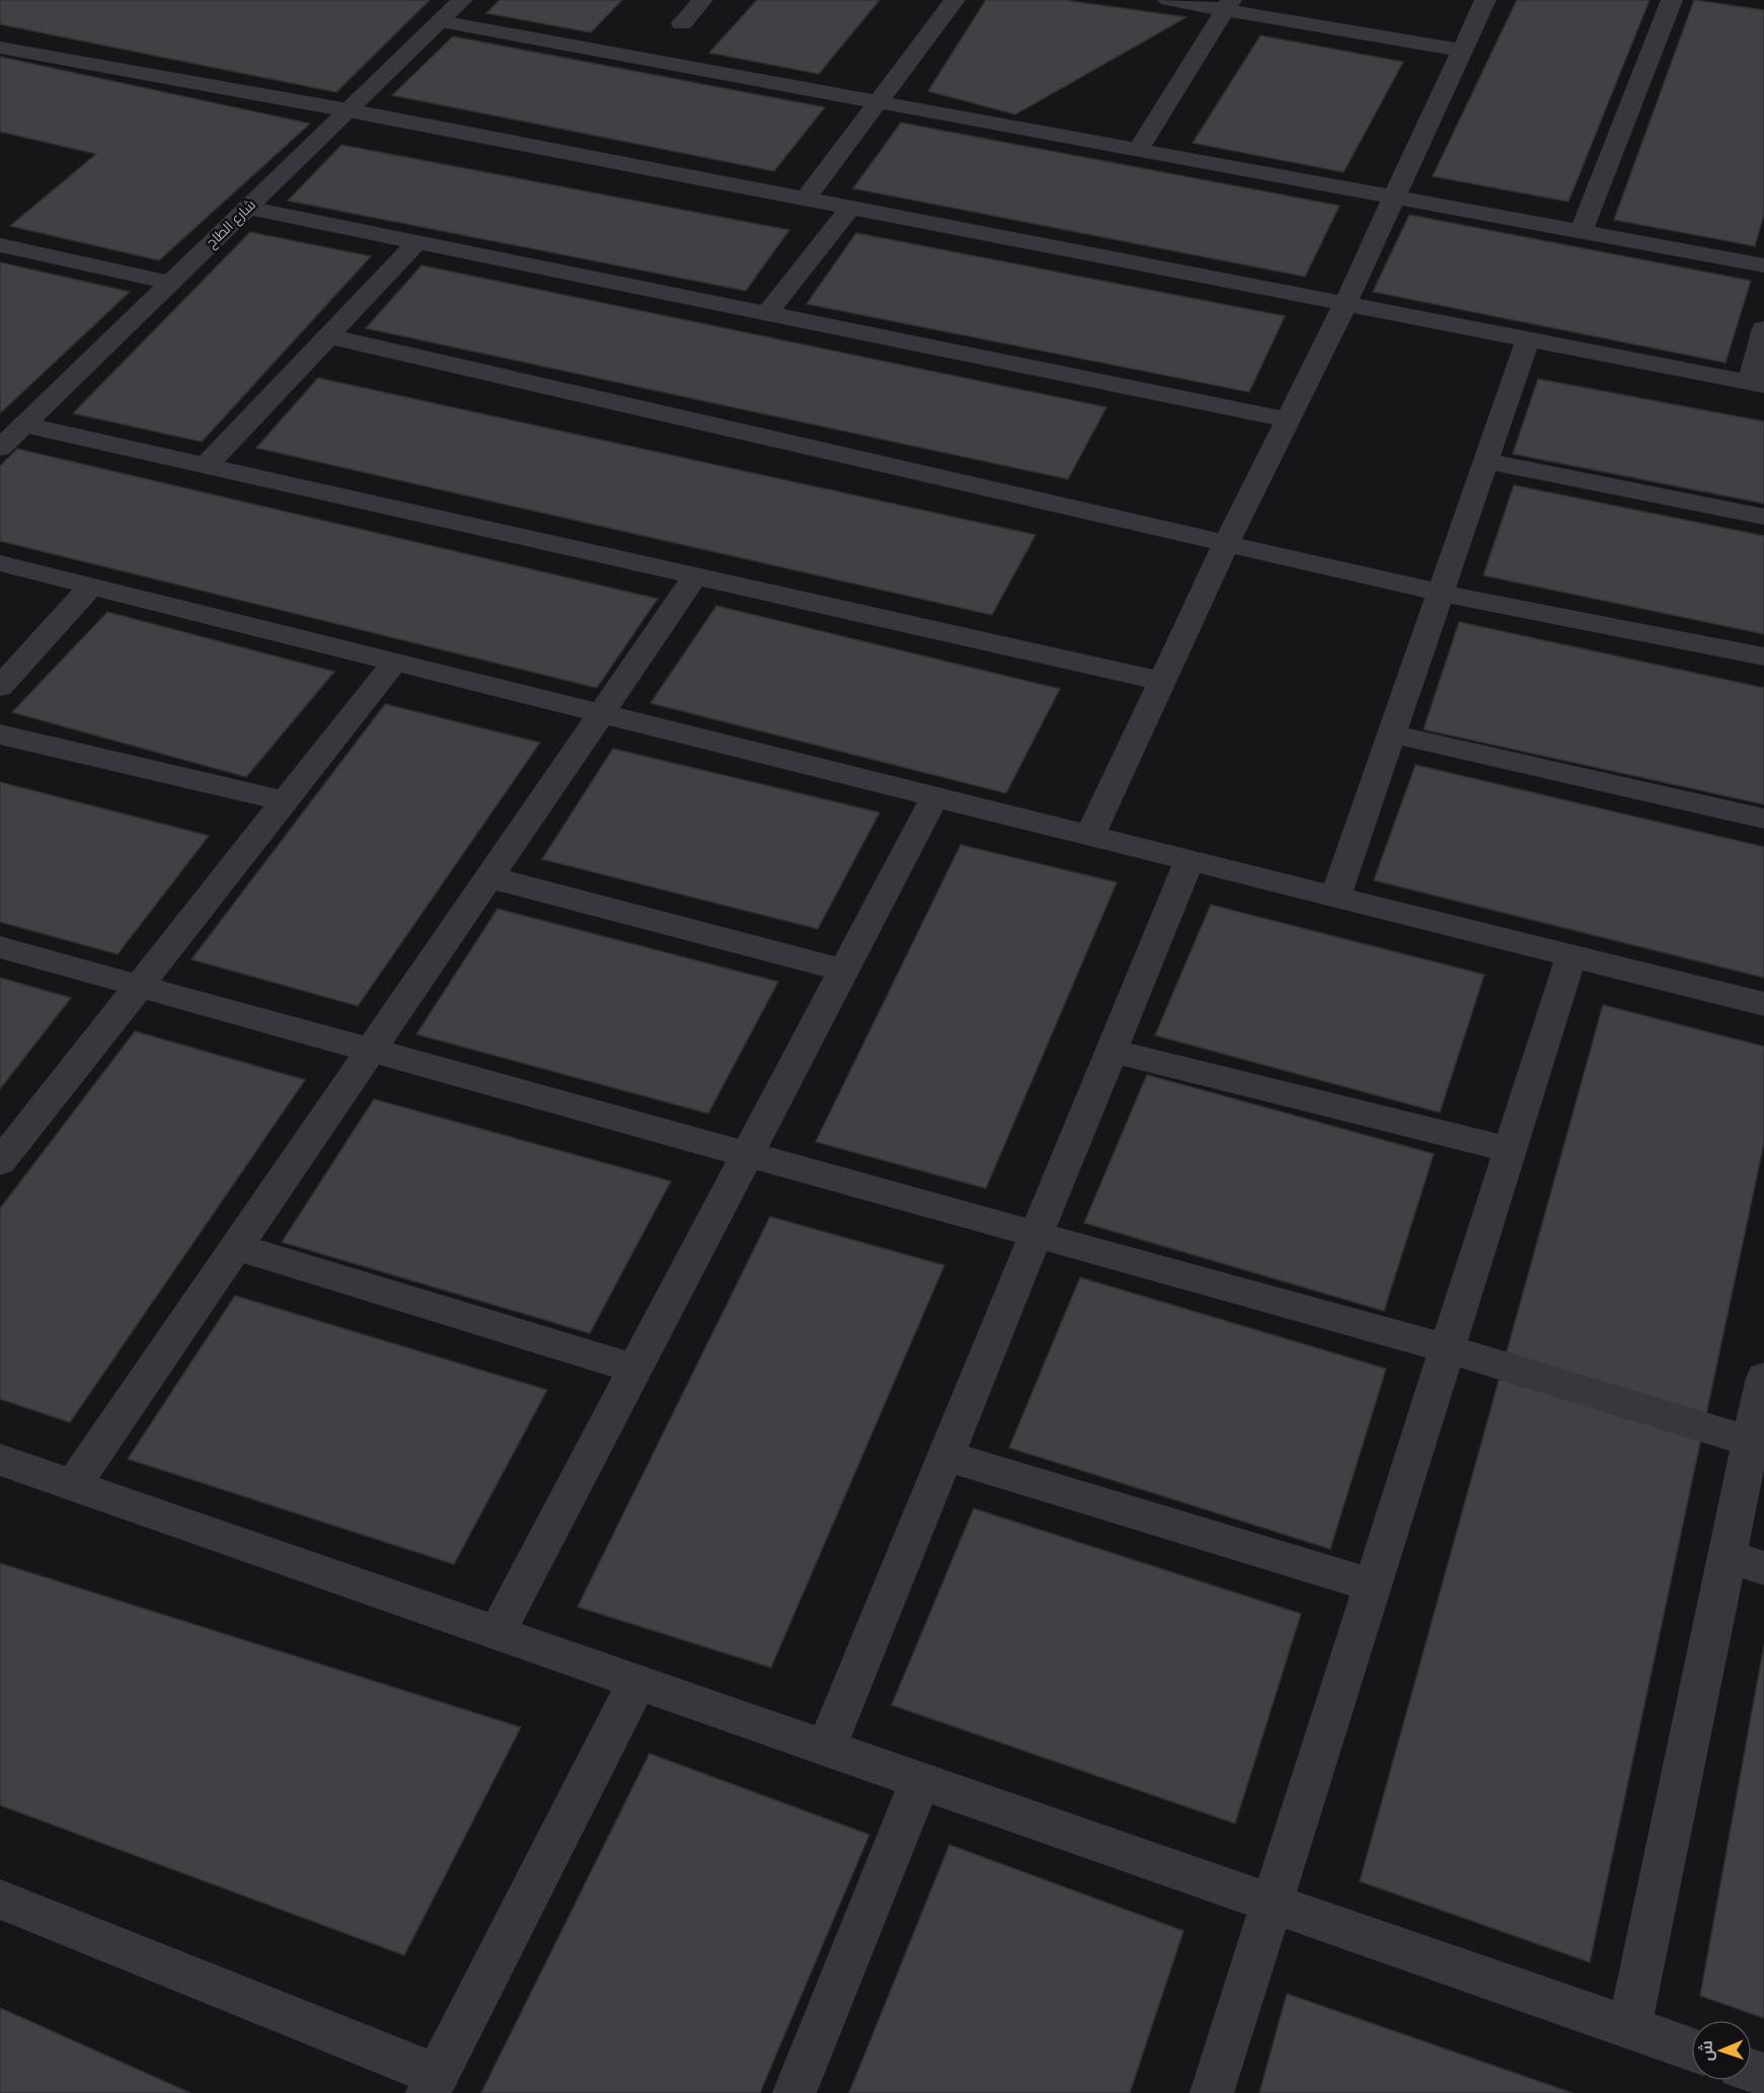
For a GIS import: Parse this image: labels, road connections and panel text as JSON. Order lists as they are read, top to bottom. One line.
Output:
{"streets":{"street":["شارع الطاح"]},"north":"left"}
